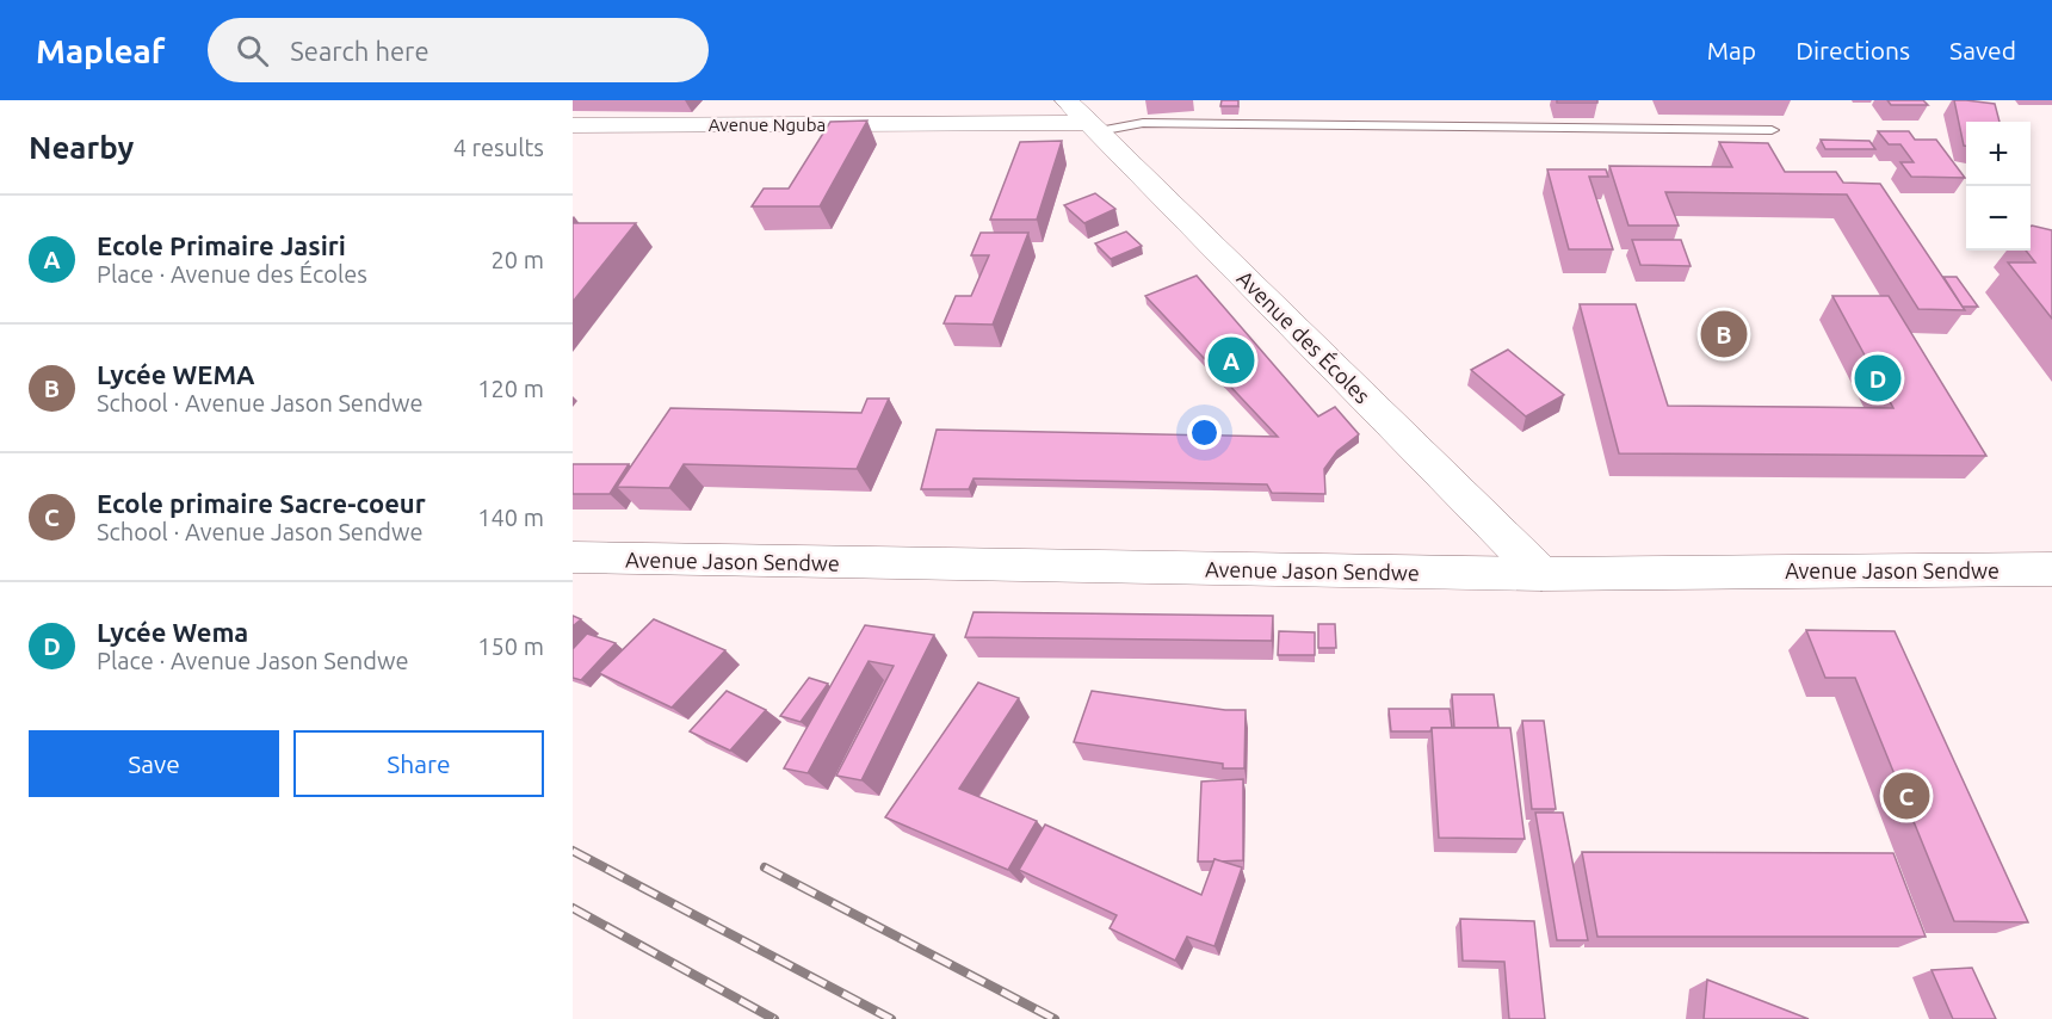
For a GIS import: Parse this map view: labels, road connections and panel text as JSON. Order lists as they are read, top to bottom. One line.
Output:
{"streets":{"street":["Avenue Nguba","Avenue des Écoles","Avenue Jason Sendwe"]},"crossings":[["Avenue Nguba","Avenue des Écoles"],["Avenue des Écoles","Avenue Jason Sendwe"]],"page":{"header":"Mapleaf","search":"Search here","nav":["Map","Directions","Saved"],"heading":["Nearby","4 results"],"map_buttons":["+","−"],"list":[{"mark":"A","name":"Ecole Primaire Jasiri","note":"Place · Avenue des Écoles","value":"20 m"},{"mark":"B","name":"Lycée WEMA","note":"School · Avenue Jason Sendwe","value":"120 m"},{"mark":"C","name":"Ecole primaire Sacre-coeur","note":"School · Avenue Jason Sendwe","value":"140 m"},{"mark":"D","name":"Lycée Wema","note":"Place · Avenue Jason Sendwe","value":"150 m"}],"pins":["B","A","D","C"],"buttons":["Save","Share"]}}
